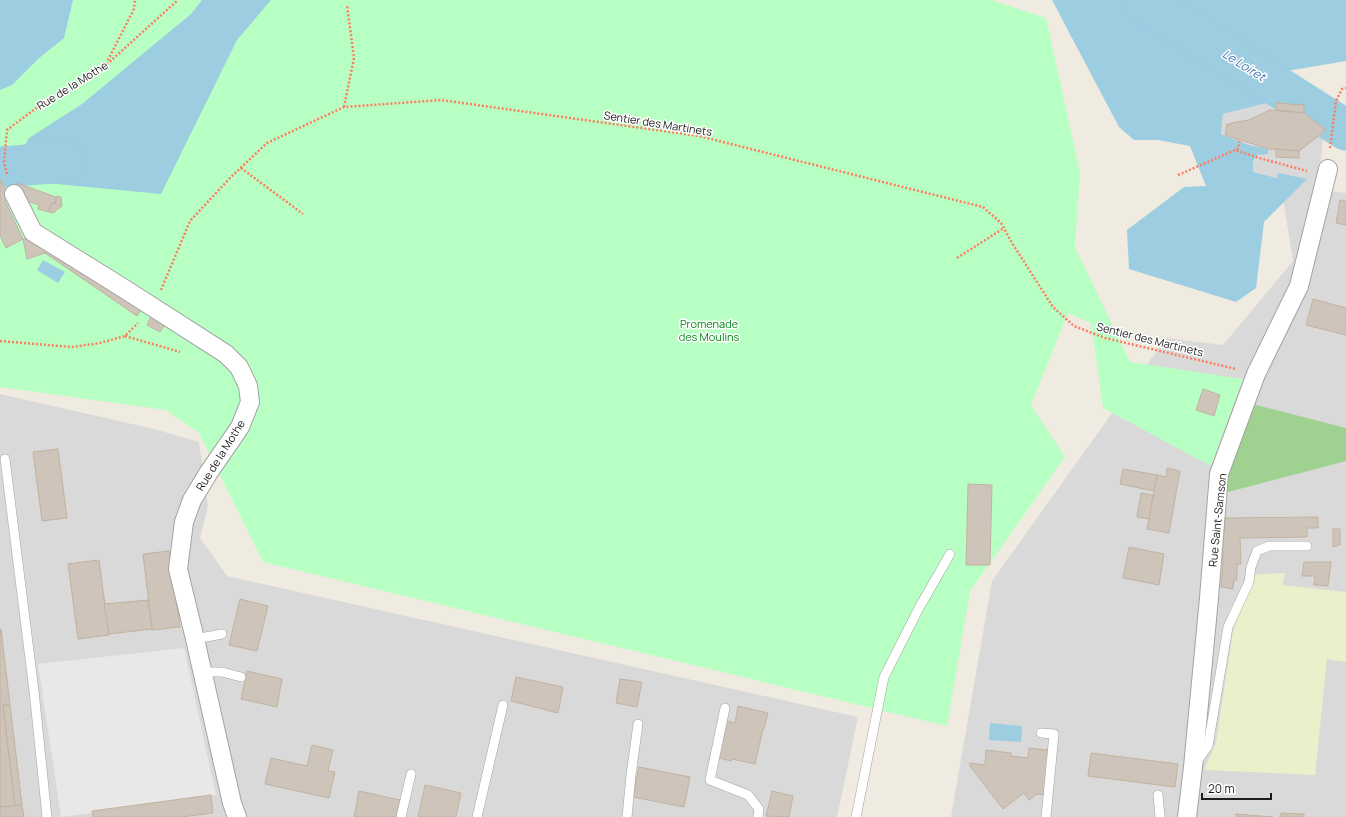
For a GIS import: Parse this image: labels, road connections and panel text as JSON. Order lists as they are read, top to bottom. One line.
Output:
{"streets":{"street":["Rue de la Mothe","Rue Saint-Samson"],"path":["Sentier des Martinets"]},"crossings":[["Rue de la Mothe","Sentier des Martinets"],["Sentier des Martinets","Rue Saint-Samson"]],"water":["Le Loiret"],"parks":["Promenade des Moulins"],"scale_bar":"20 m"}
